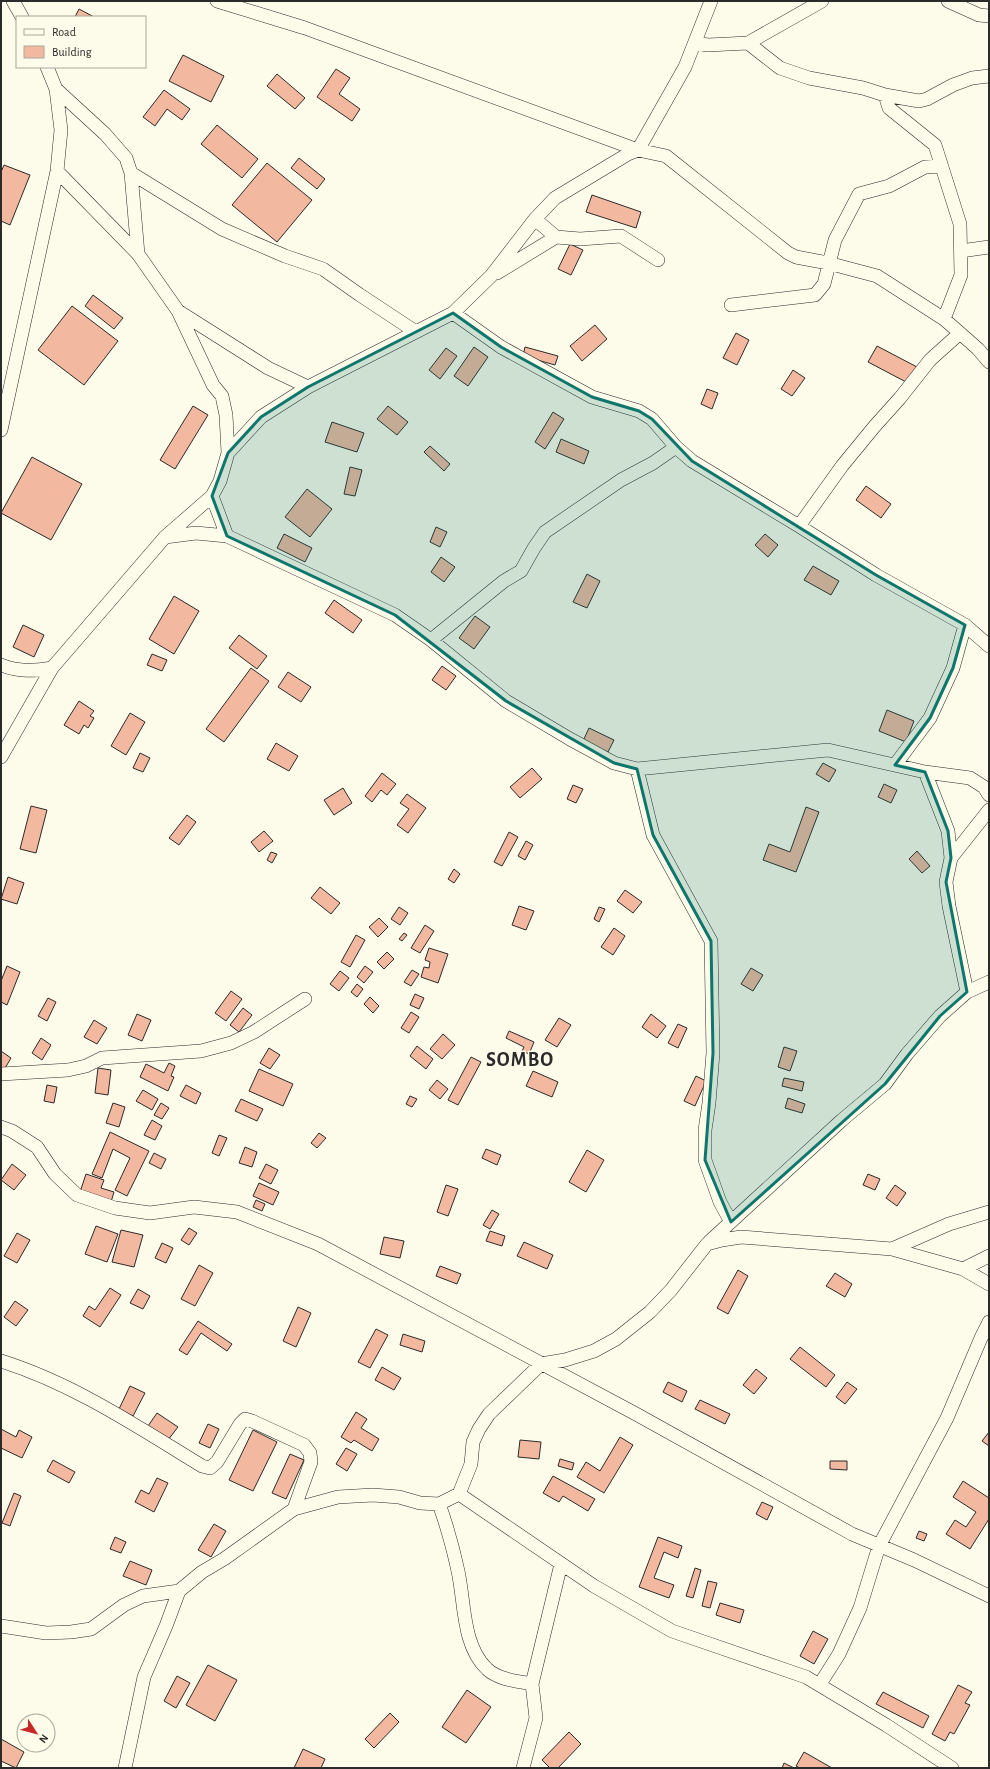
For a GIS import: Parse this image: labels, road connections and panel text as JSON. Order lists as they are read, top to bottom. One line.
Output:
{"districts":["SOMBO"],"legend":["Road","Building"],"north":"bottom right"}
